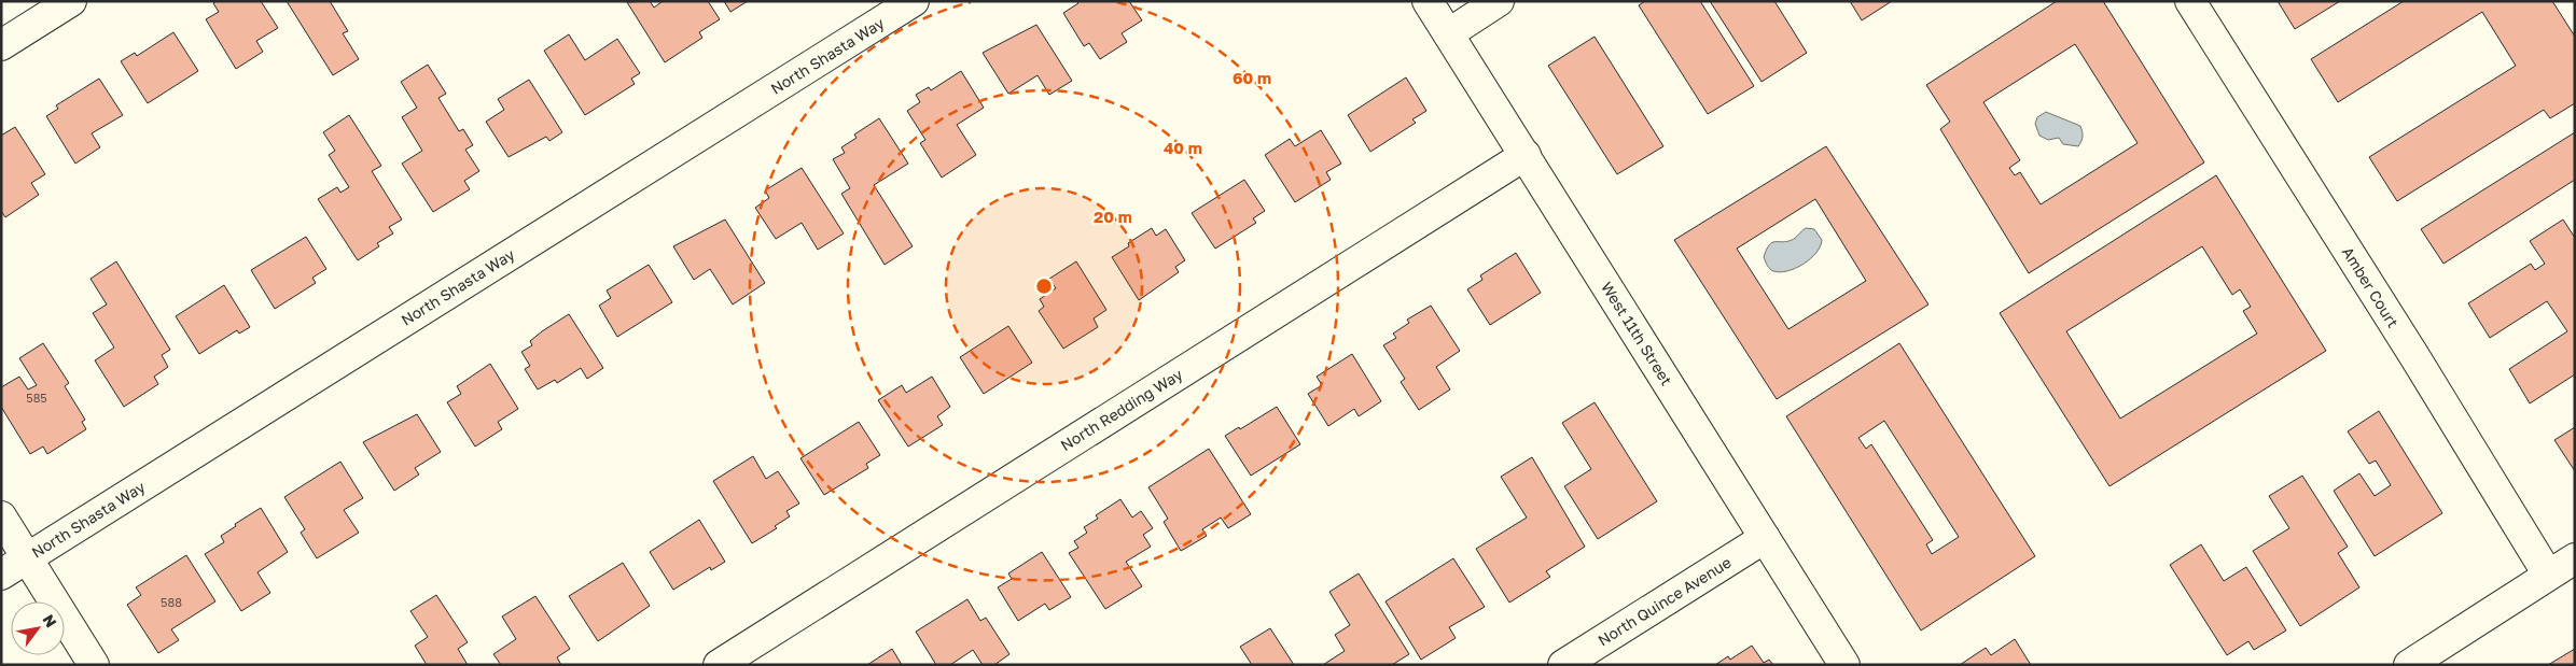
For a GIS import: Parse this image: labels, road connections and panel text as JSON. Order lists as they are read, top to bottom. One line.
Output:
{"streets":{"street":["North Shasta Way","Amber Court","West 11th Street","North Redding Way","North Quince Avenue"]},"crossings":[["West 11th Street","North Redding Way"],["West 11th Street","North Quince Avenue"]],"house_numbers":["585","588"],"north":"top right","rings":["60 m","40 m","20 m"]}
